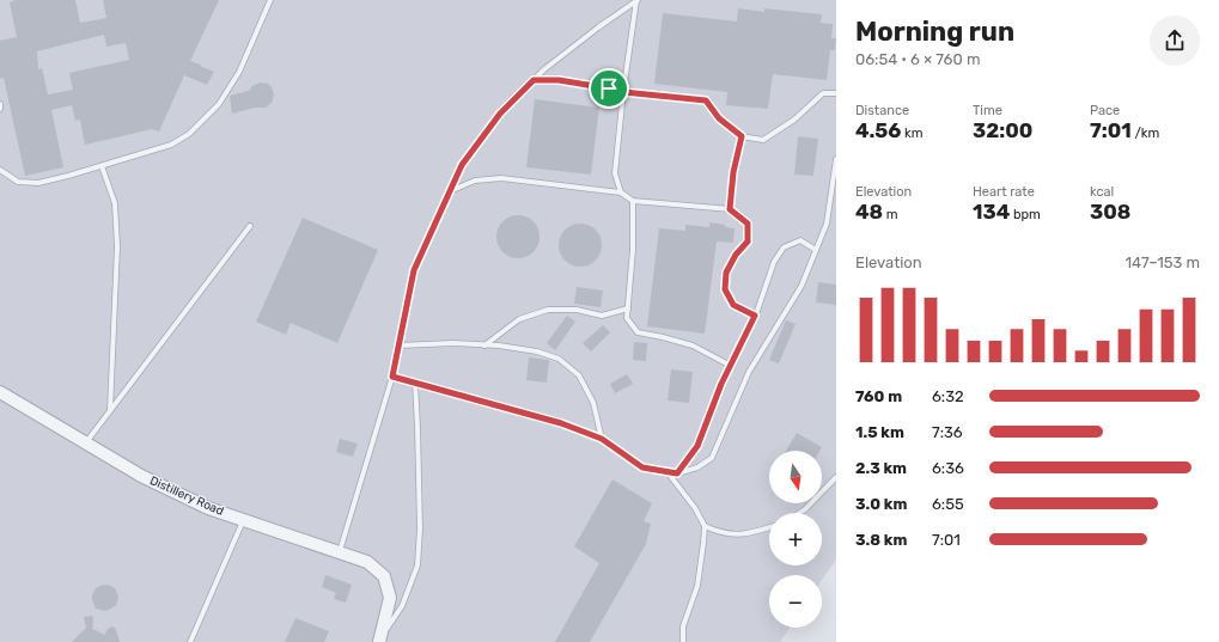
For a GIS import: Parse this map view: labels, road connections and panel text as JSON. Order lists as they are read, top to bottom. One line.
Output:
{"streets":{"street":["Distillery Road"]},"north":"bottom","page":{"heading":["Morning run","06:54 · 6 × 760 m"],"stats":[["Distance","4.56 km"],["Time","32:00"],["Pace","7:01 /km"],["Elevation","48 m"],["Heart rate","134 bpm"],["kcal","308"]],"chart":["Elevation","147–153 m"],"list":[{"name":"760 m","note":"6:32"},{"name":"1.5 km","note":"7:36"},{"name":"2.3 km","note":"6:36"},{"name":"3.0 km","note":"6:55"},{"name":"3.8 km","note":"7:01"}],"map_buttons":["+","−"]}}
